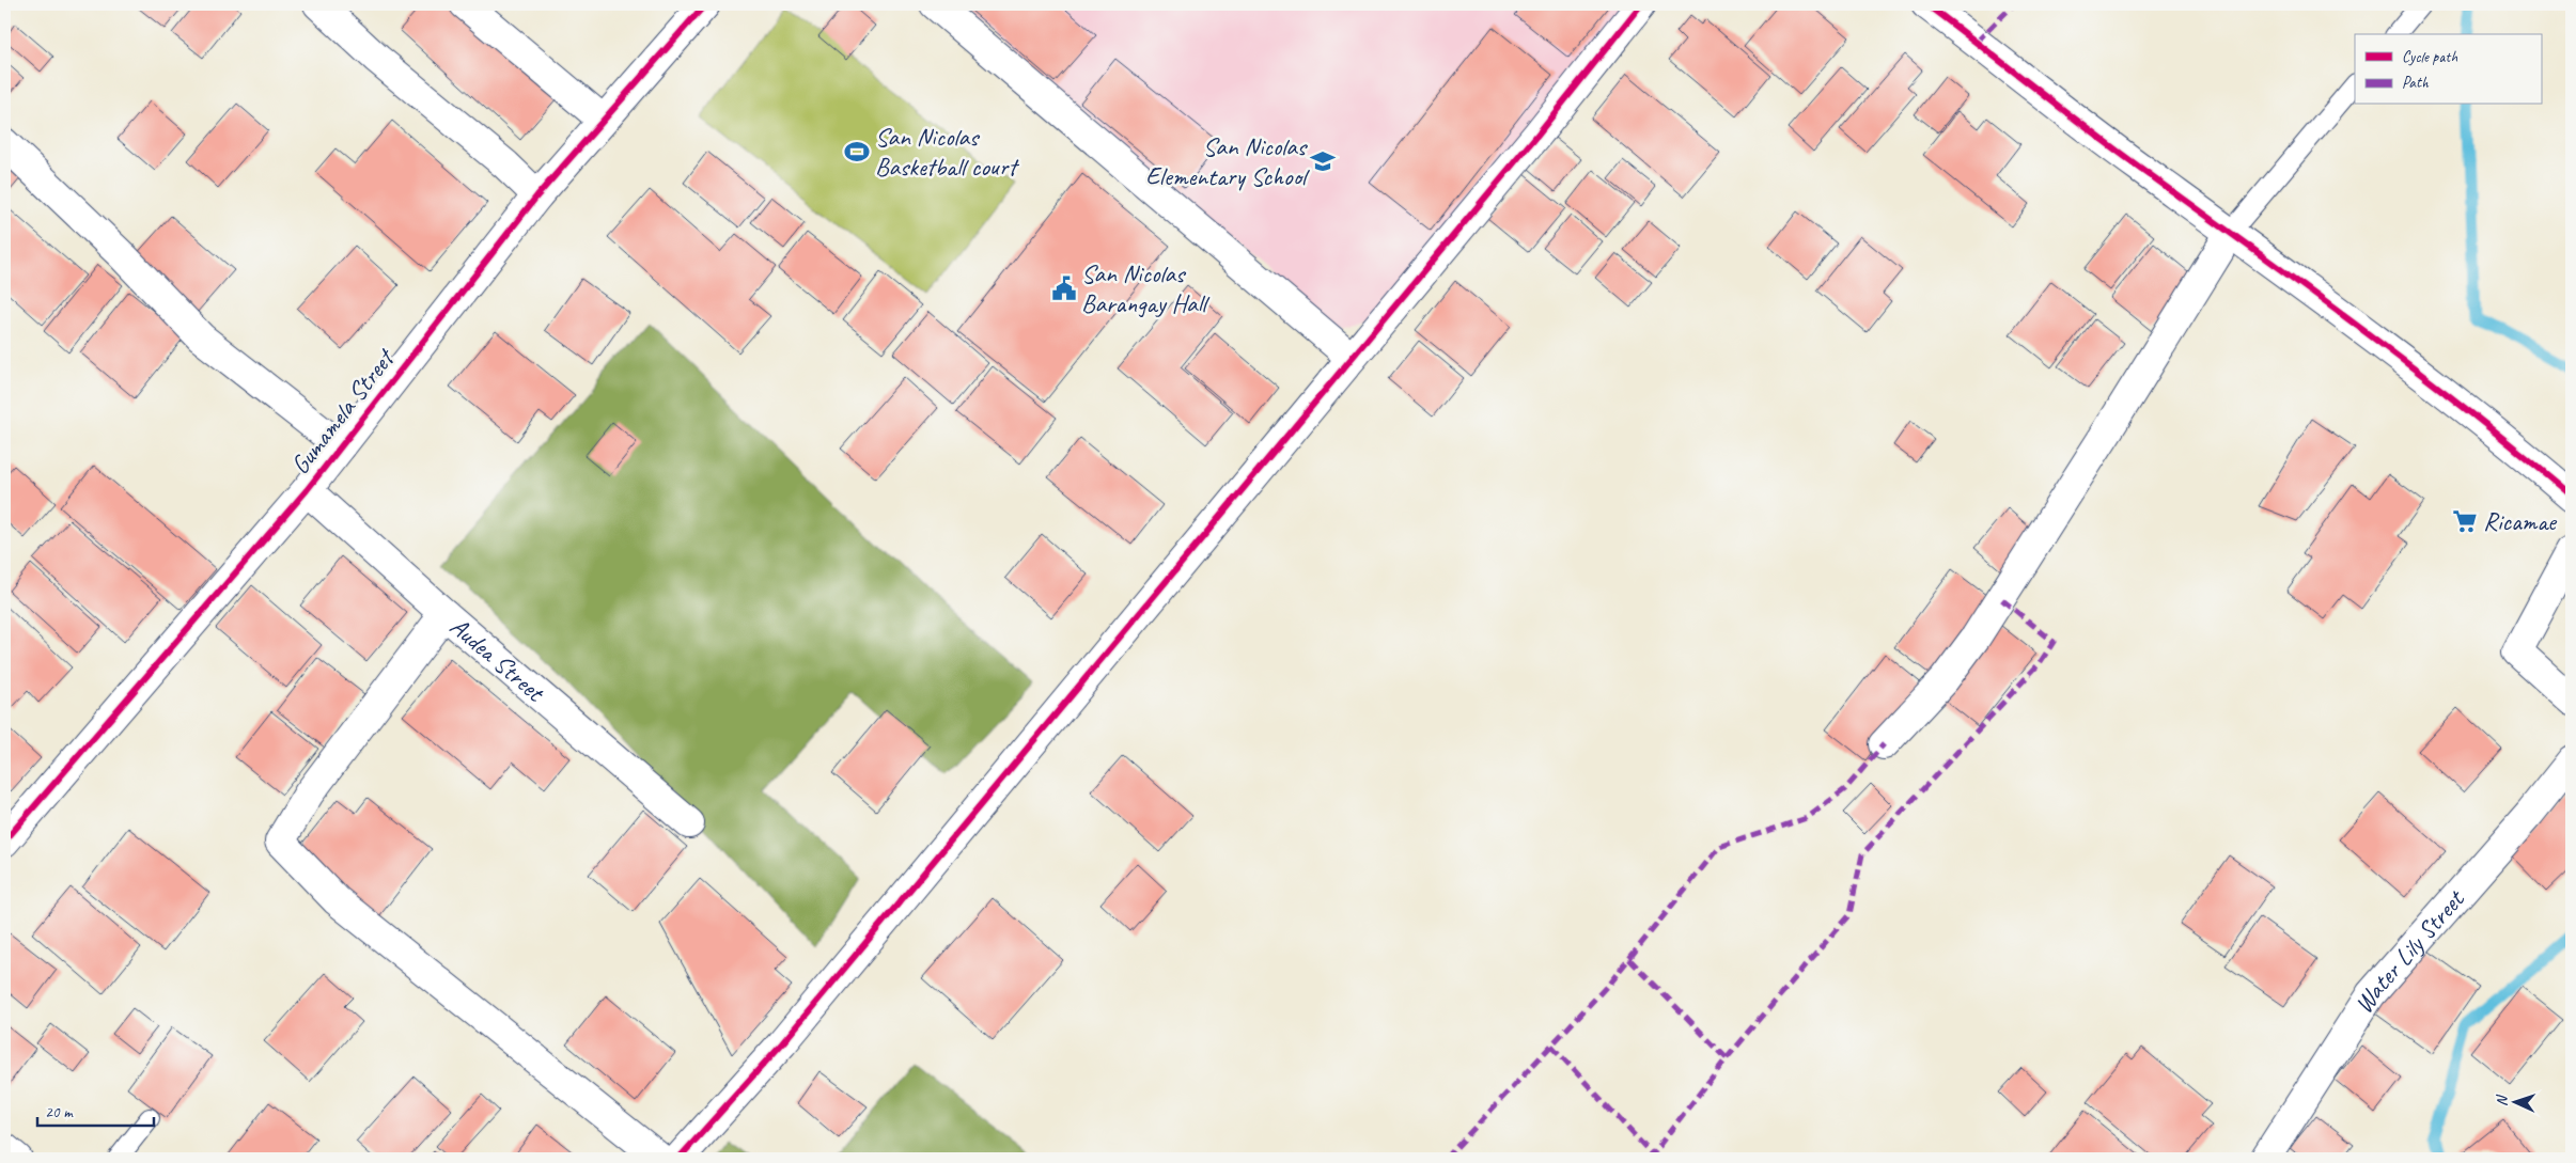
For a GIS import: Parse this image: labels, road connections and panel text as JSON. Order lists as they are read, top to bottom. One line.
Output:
{"streets":{"street":["Gumamela Street","Audea Street","Water Lily Street"]},"crossings":[["Gumamela Street","Audea Street"]],"places":{"sports":["San Nicolas Basketball court"],"school or university":["San Nicolas Elementary School"],"public building":["San Nicolas Barangay Hall"],"supermarket":["Ricamae"]},"legend":["Cycle path","Path"],"scale_bar":"20 m","north":"left"}
